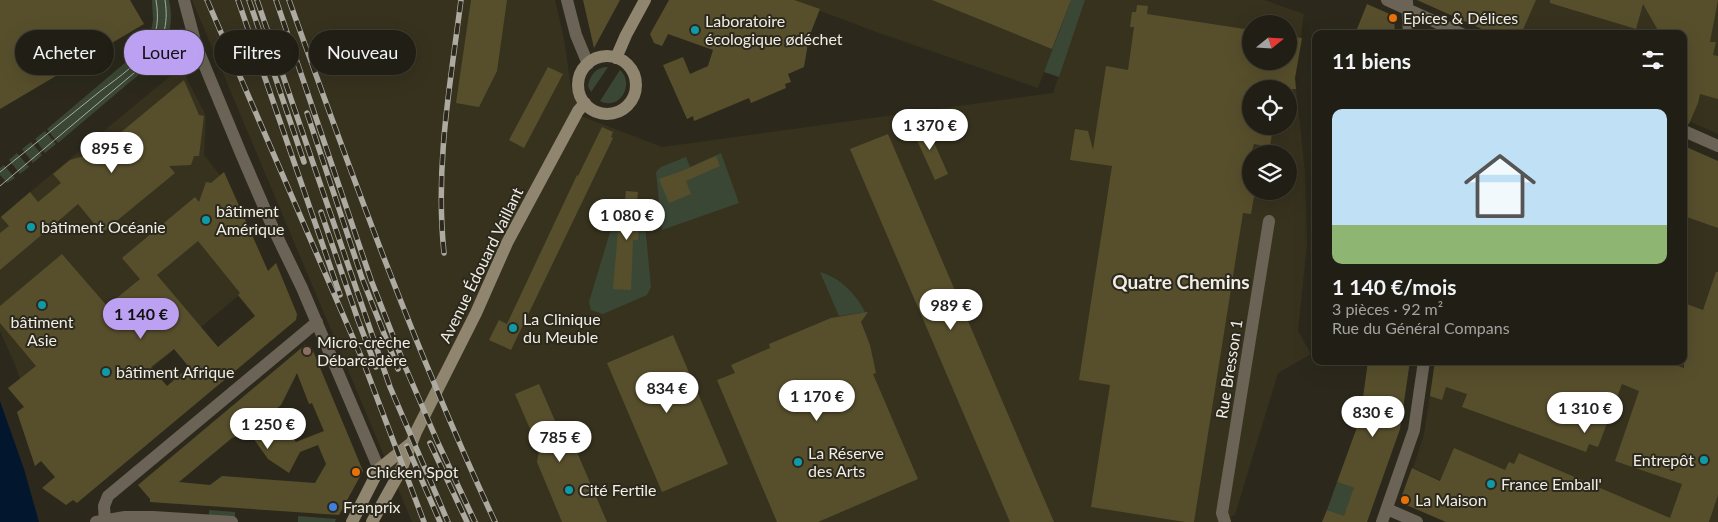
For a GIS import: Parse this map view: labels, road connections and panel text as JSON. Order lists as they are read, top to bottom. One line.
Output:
{"streets":{"main road":["Avenue Édouard Vaillant"],"street":["Rue Bresson 1"]},"districts":["Quatre Chemins"],"places":["Epices & Délices","Laboratoire écologique ødéchet","bâtiment Amérique","bâtiment Océanie","bâtiment Asie","La Clinique du Meuble","Micro-crèche Débarcadère","bâtiment Afrique","Entrepôt","La Réserve des Arts","Chicken Spot","France Emball'","Cité Fertile","La Maison","Franprix"],"north":"right","page":{"chip":["Acheter","Louer","Filtres","Nouveau"],"heading":"11 biens","list":[{"name":"1 140 €/mois","note":"3 pièces · 92 m² · Rue du Général Compans"}],"price":["1 370 €","895 €","1 080 €","989 €","1 140 €","834 €","1 170 €","1 310 €","830 €","1 250 €","785 €"]}}
